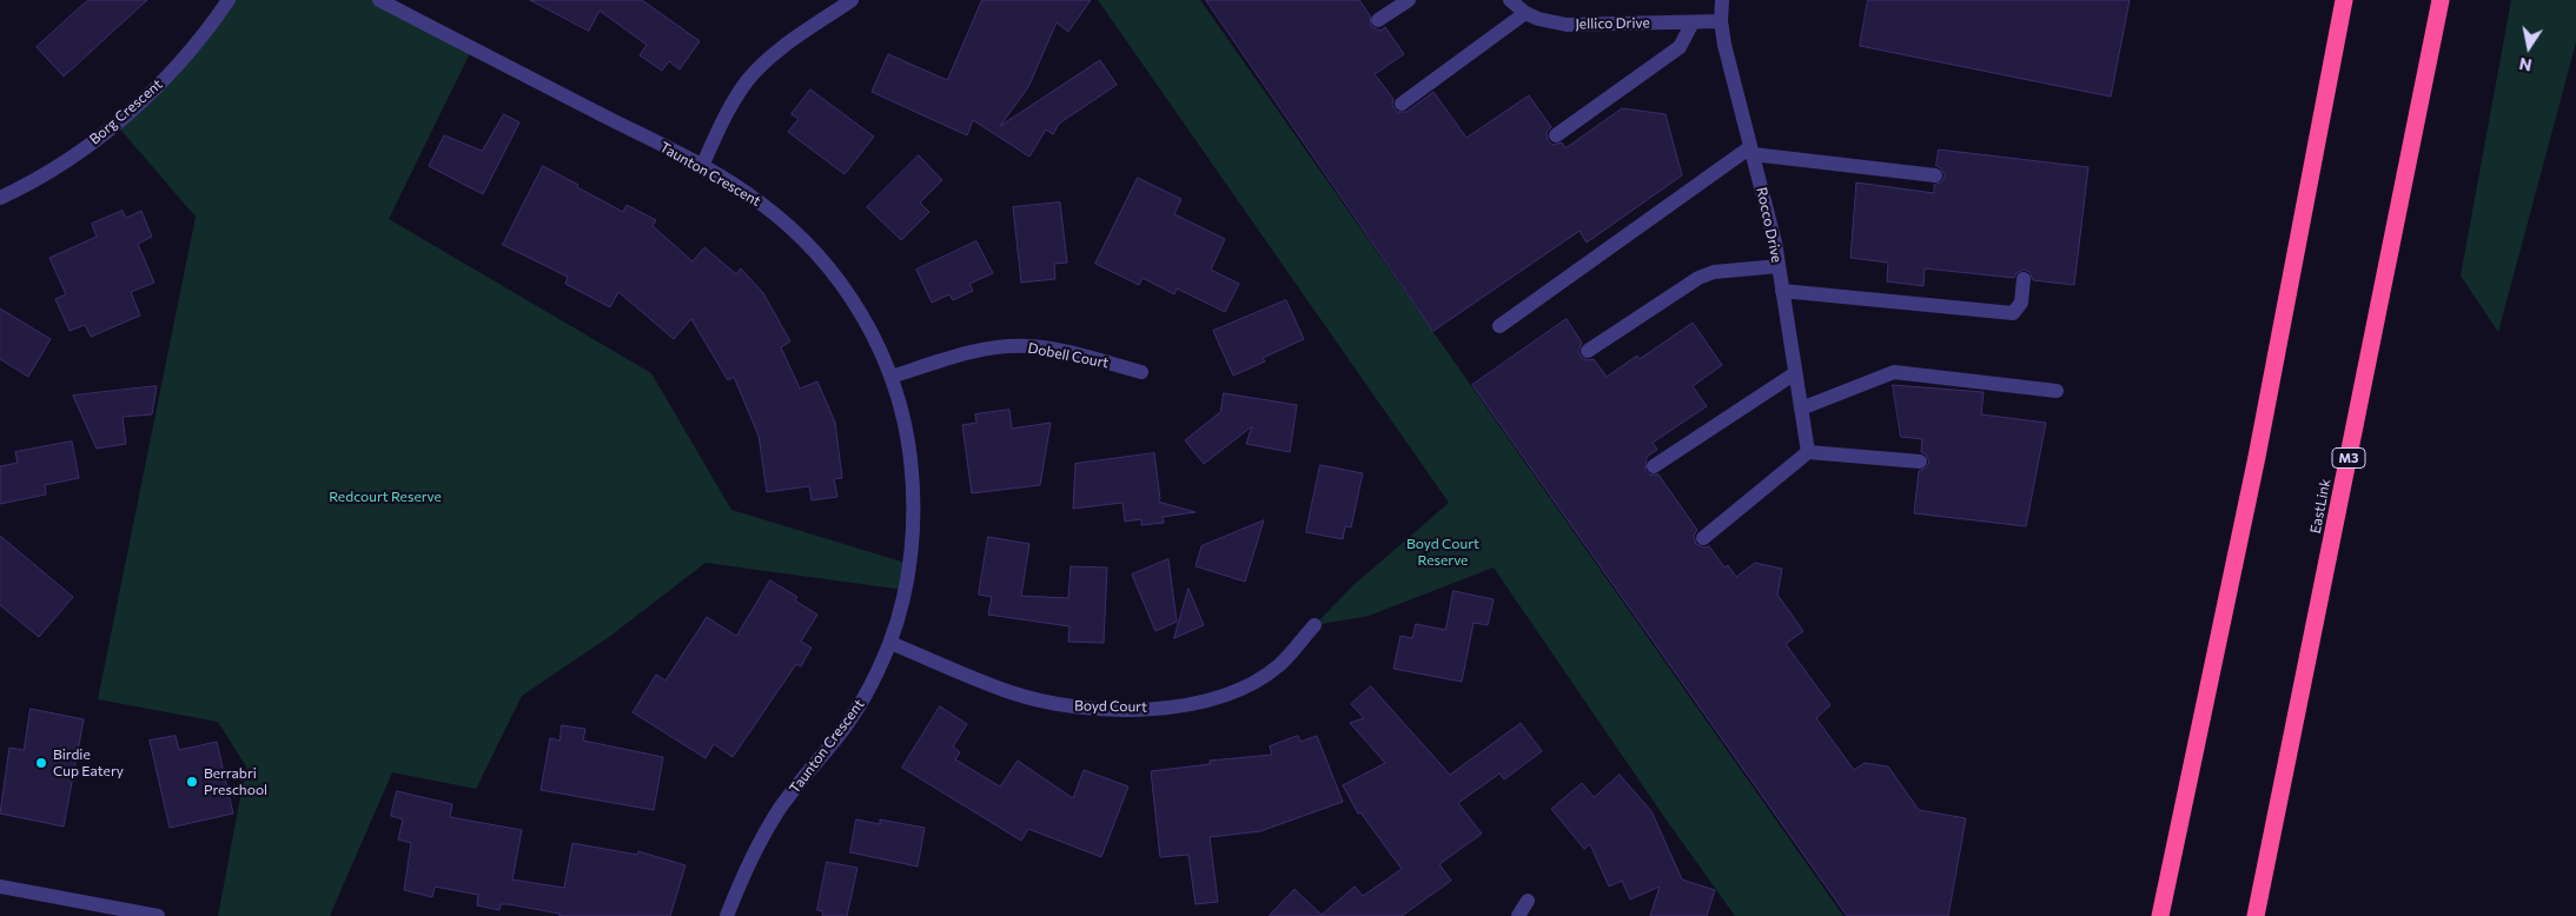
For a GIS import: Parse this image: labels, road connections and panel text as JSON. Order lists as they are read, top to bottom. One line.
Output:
{"streets":{"highway":["M3","EastLink"],"street":["Jellico Drive","Borg Crescent","Taunton Crescent","Rocco Drive","Dobell Court","Boyd Court"]},"crossings":[["Jellico Drive","Rocco Drive"],["Taunton Crescent","Dobell Court"],["Taunton Crescent","Boyd Court"]],"parks":["Redcourt Reserve","Boyd Court Reserve"],"places":["Birdie Cup Eatery","Berrabri Preschool"],"north":"bottom"}
